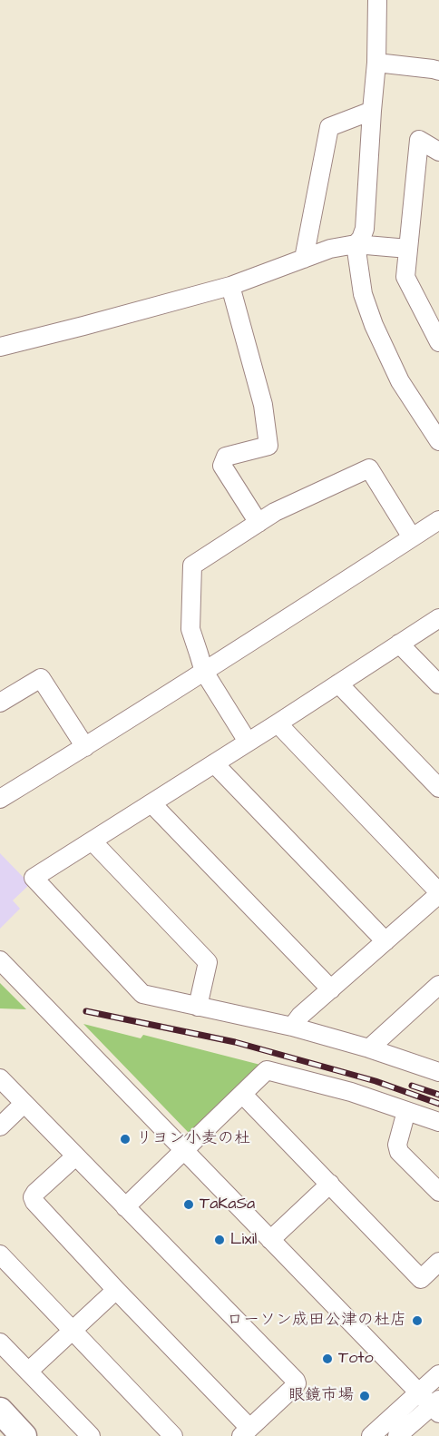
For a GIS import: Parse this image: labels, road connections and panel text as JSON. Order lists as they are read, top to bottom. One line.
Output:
{"places":["リヨン小麦の杜","TaKaSa","Lixil","ローソン成田公津の杜店","Toto","眼鏡市場"]}
